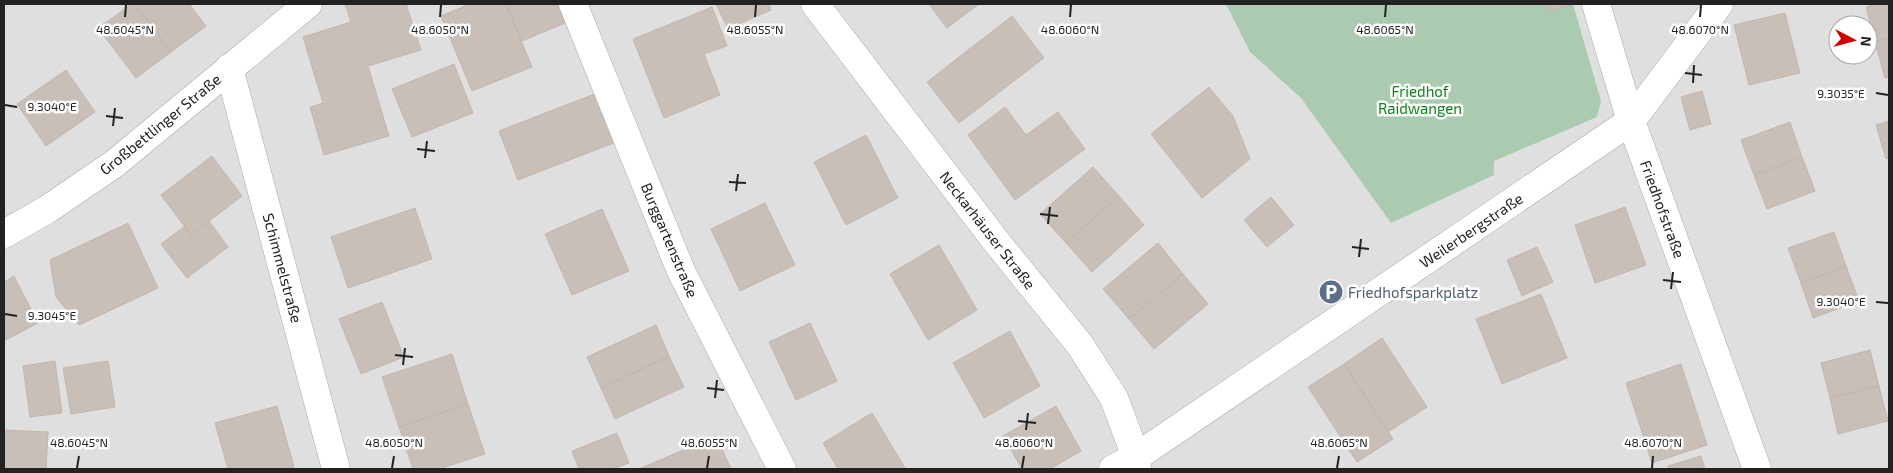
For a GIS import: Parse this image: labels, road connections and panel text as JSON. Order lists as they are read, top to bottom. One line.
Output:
{"streets":{"street":["Großbettlinger Straße","Friedhofstraße","Neckarhäuser Straße","Weilerbergstraße","Burggartenstraße","Schimmelstraße"]},"crossings":[["Großbettlinger Straße","Schimmelstraße"],["Friedhofstraße","Weilerbergstraße"],["Neckarhäuser Straße","Weilerbergstraße"]],"parks":["Friedhof Raidwangen"],"places":{"parking":["Friedhofsparkplatz"]},"north":"right","coordinates":["48.6045°N","48.6050°N","48.6055°N","48.6060°N","48.6065°N","48.6070°N","9.3035°E","9.3040°E","9.3045°E"]}
